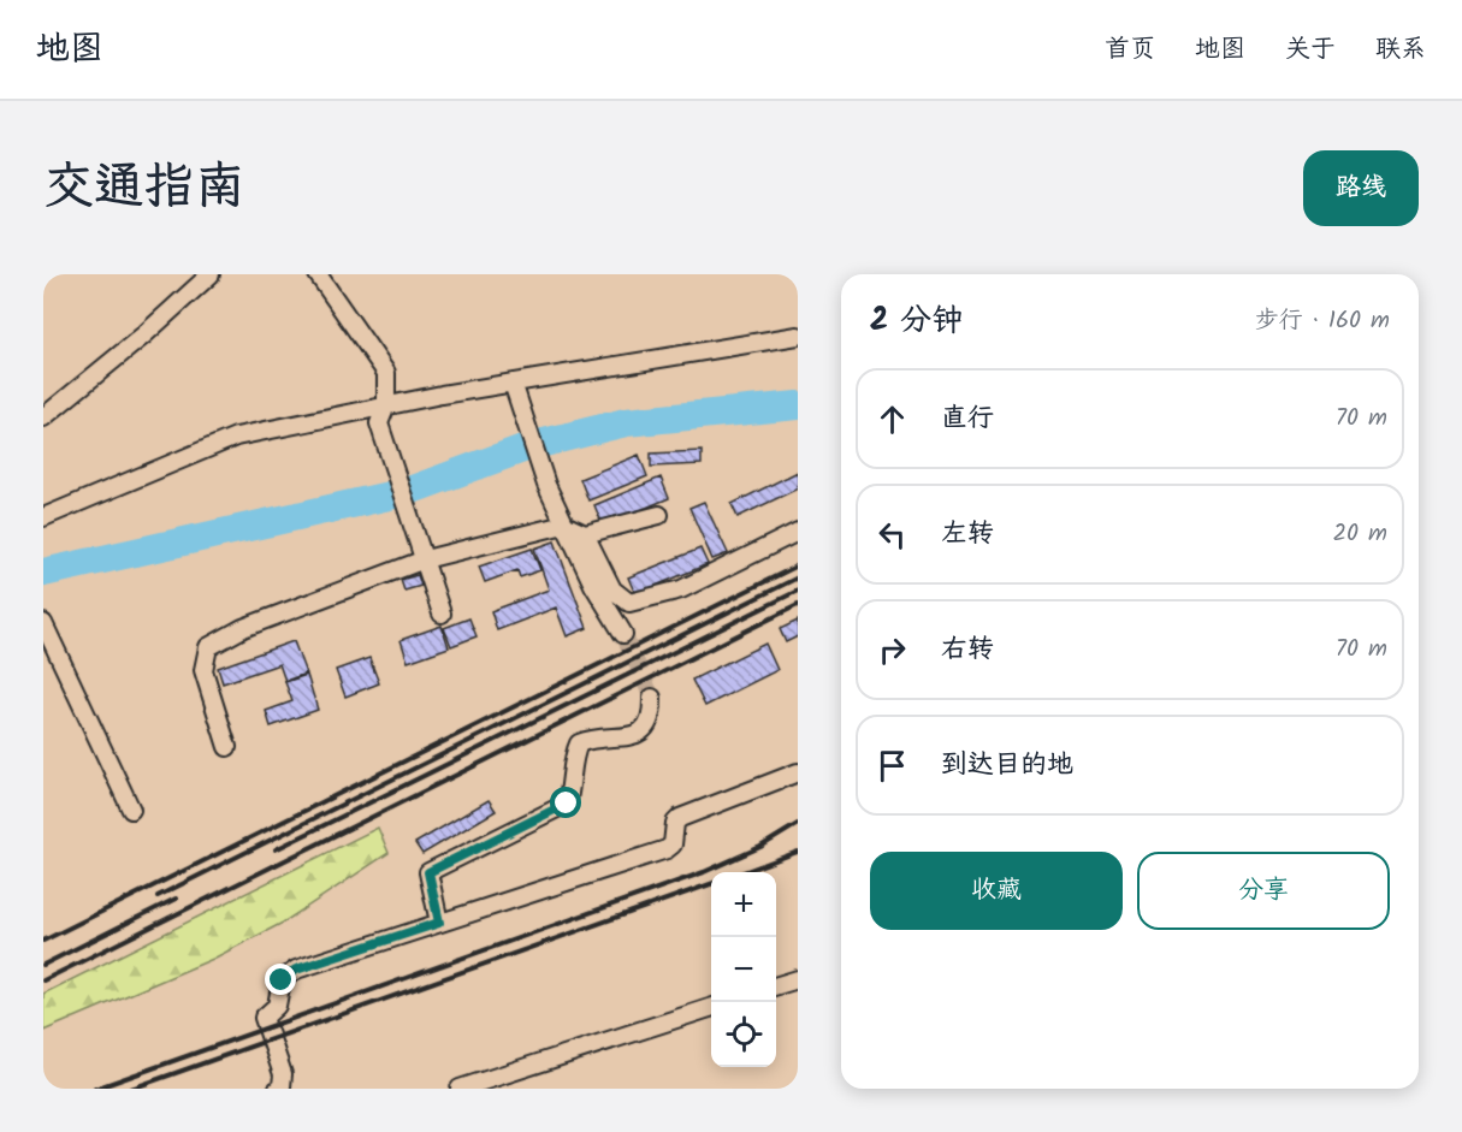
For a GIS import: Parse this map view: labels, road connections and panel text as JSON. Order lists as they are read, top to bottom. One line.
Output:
{"page":{"header":"地图","nav":["首页","地图","关于","联系"],"title":"交通指南","buttons":["路线",["收藏","分享"]],"heading":["2 分钟","步行 · 160 m"],"list":[["直行","70 m"],["左转","20 m"],["右转","70 m"],"到达目的地"],"map_buttons":["+","−"]}}
